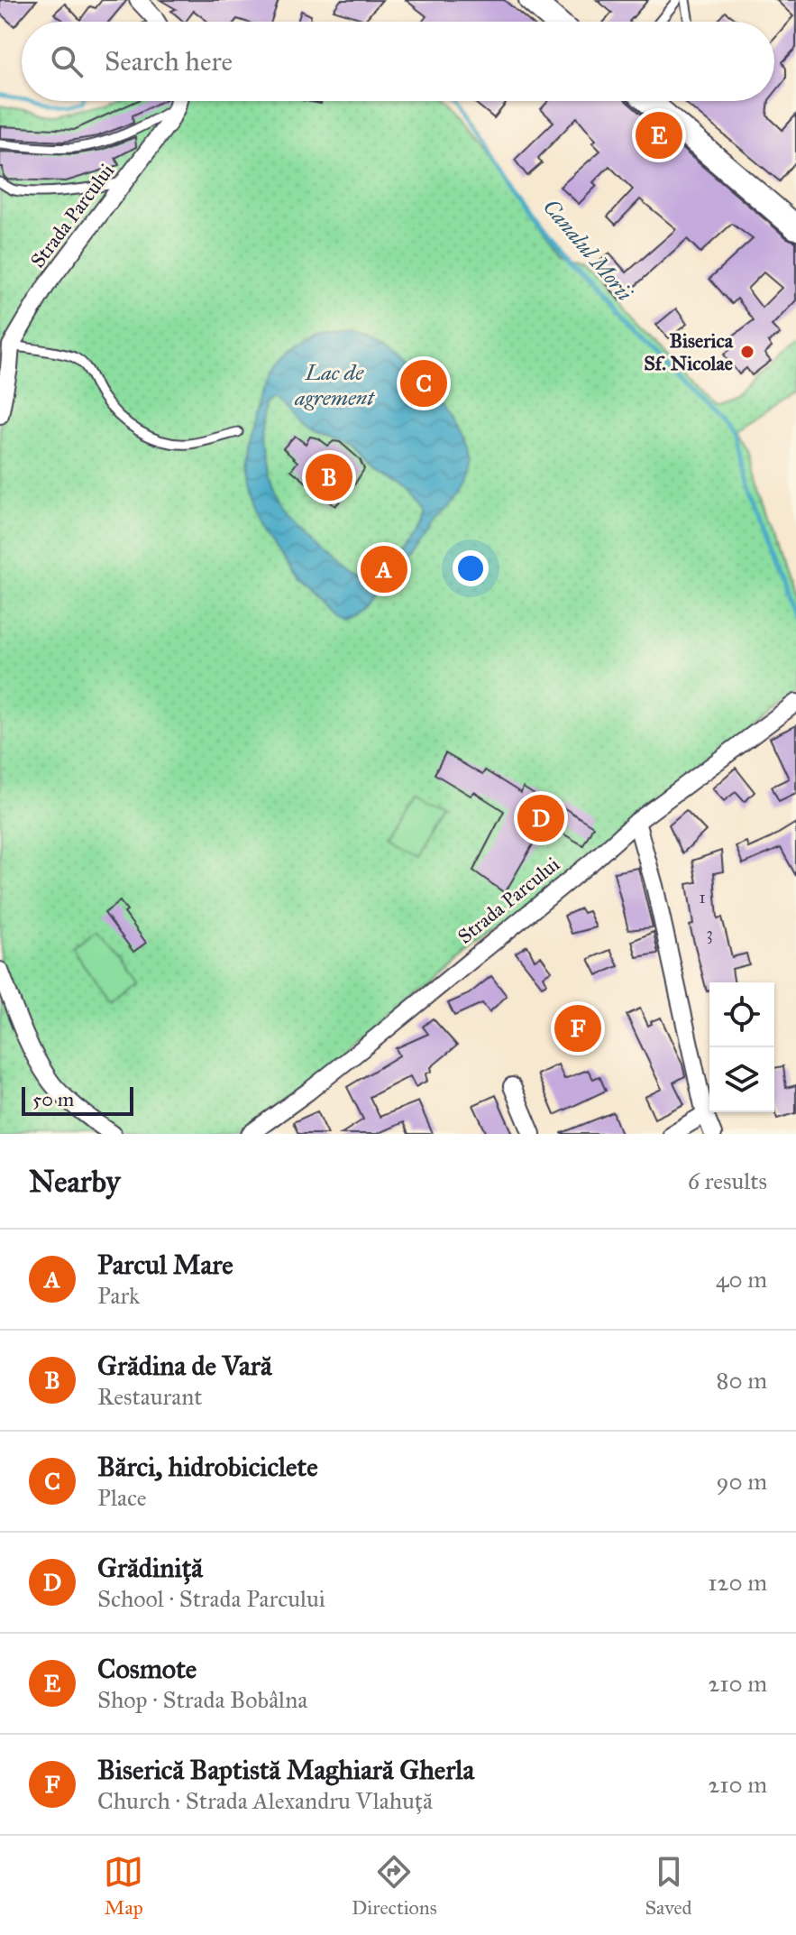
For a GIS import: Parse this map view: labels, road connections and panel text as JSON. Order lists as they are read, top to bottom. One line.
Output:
{"streets":{"street":["Strada Parcului"]},"water":["Canalul Morii","Lac de agrement"],"places":["Biserica Sf. Nicolae"],"house_numbers":["1","3"],"scale_bar":"50 m","page":{"search":"Search here","pins":["E","C","B","A","D","F"],"scale":"50 m","heading":["Nearby","6 results"],"list":[{"mark":"A","name":"Parcul Mare","note":"Park","value":"40 m"},{"mark":"B","name":"Grădina de Vară","note":"Restaurant","value":"80 m"},{"mark":"C","name":"Bărci, hidrobiciclete","note":"Place","value":"90 m"},{"mark":"D","name":"Grădiniță","note":"School · Strada Parcului","value":"120 m"},{"mark":"E","name":"Cosmote","note":"Shop · Strada Bobâlna","value":"210 m"},{"mark":"F","name":"Biserică Baptistă Maghiară Gherla","note":"Church · Strada Alexandru Vlahuță","value":"210 m"}],"nav":["Map","Directions","Saved"]}}
